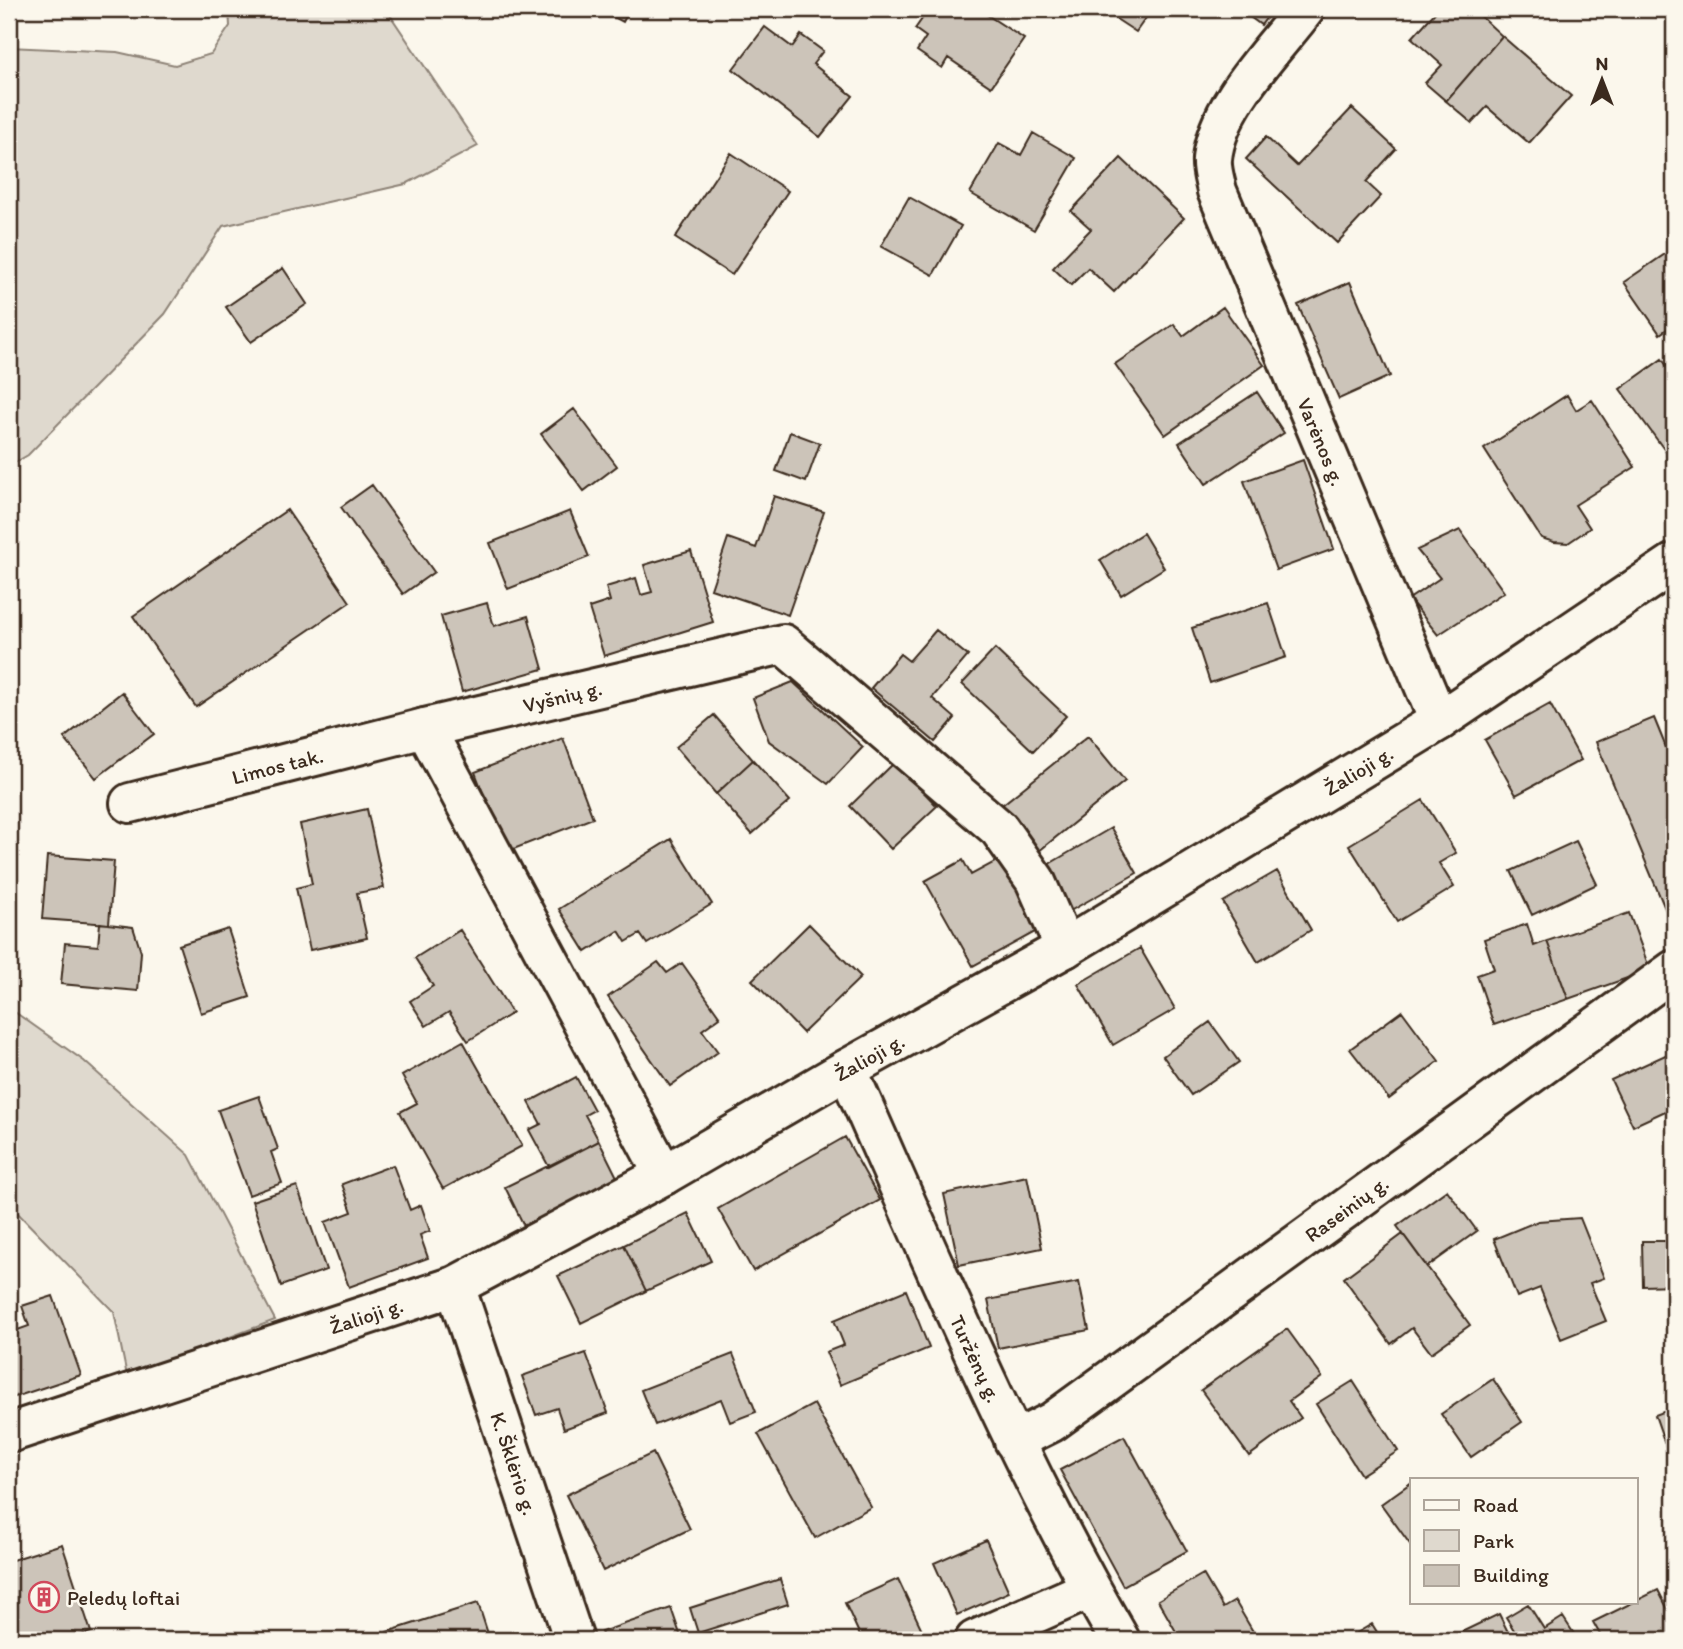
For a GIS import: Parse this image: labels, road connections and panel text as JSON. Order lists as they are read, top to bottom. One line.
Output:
{"streets":{"street":["Varėnos g.","Vyšnių g.","Limos tak.","Žalioji g.","Raseinių g.","Turžėnų g.","K. Šklėrio g."]},"crossings":[["Varėnos g.","Žalioji g."],["Vyšnių g.","Limos tak."],["Vyšnių g.","Žalioji g."],["Žalioji g.","Turžėnų g."],["Žalioji g.","K. Šklėrio g."],["Raseinių g.","Turžėnų g."]],"places":{"building":["Peledų loftai"]},"legend":["Road","Park","Building"],"north":"top"}
